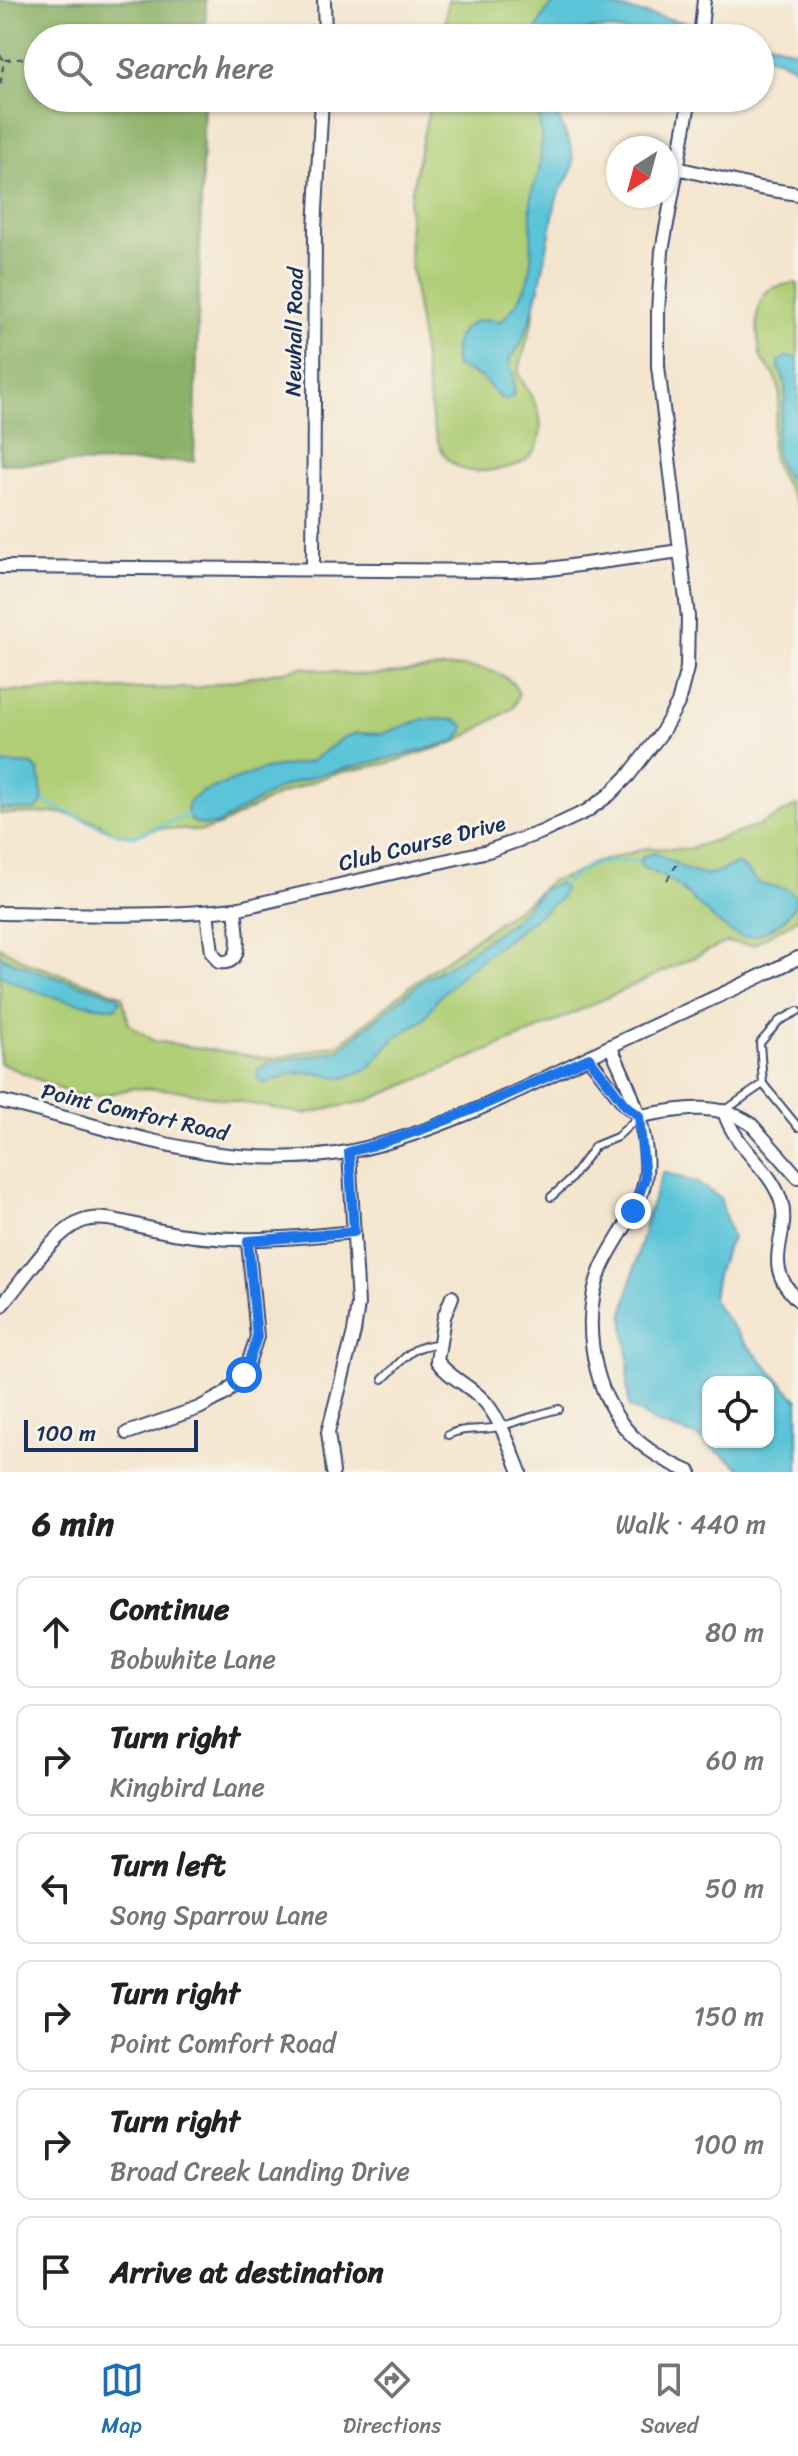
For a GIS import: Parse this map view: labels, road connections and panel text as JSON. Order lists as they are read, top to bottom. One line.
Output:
{"streets":{"street":["Newhall Road","Club Course Drive","Point Comfort Road"]},"scale_bar":"100 m","north":"bottom left","page":{"search":"Search here","scale":"100 m","heading":["6 min","Walk · 440 m"],"list":[["Continue","Bobwhite Lane","80 m"],["Turn right","Kingbird Lane","60 m"],["Turn left","Song Sparrow Lane","50 m"],["Turn right","Point Comfort Road","150 m"],["Turn right","Broad Creek Landing Drive","100 m"],"Arrive at destination"],"nav":["Map","Directions","Saved"]}}
